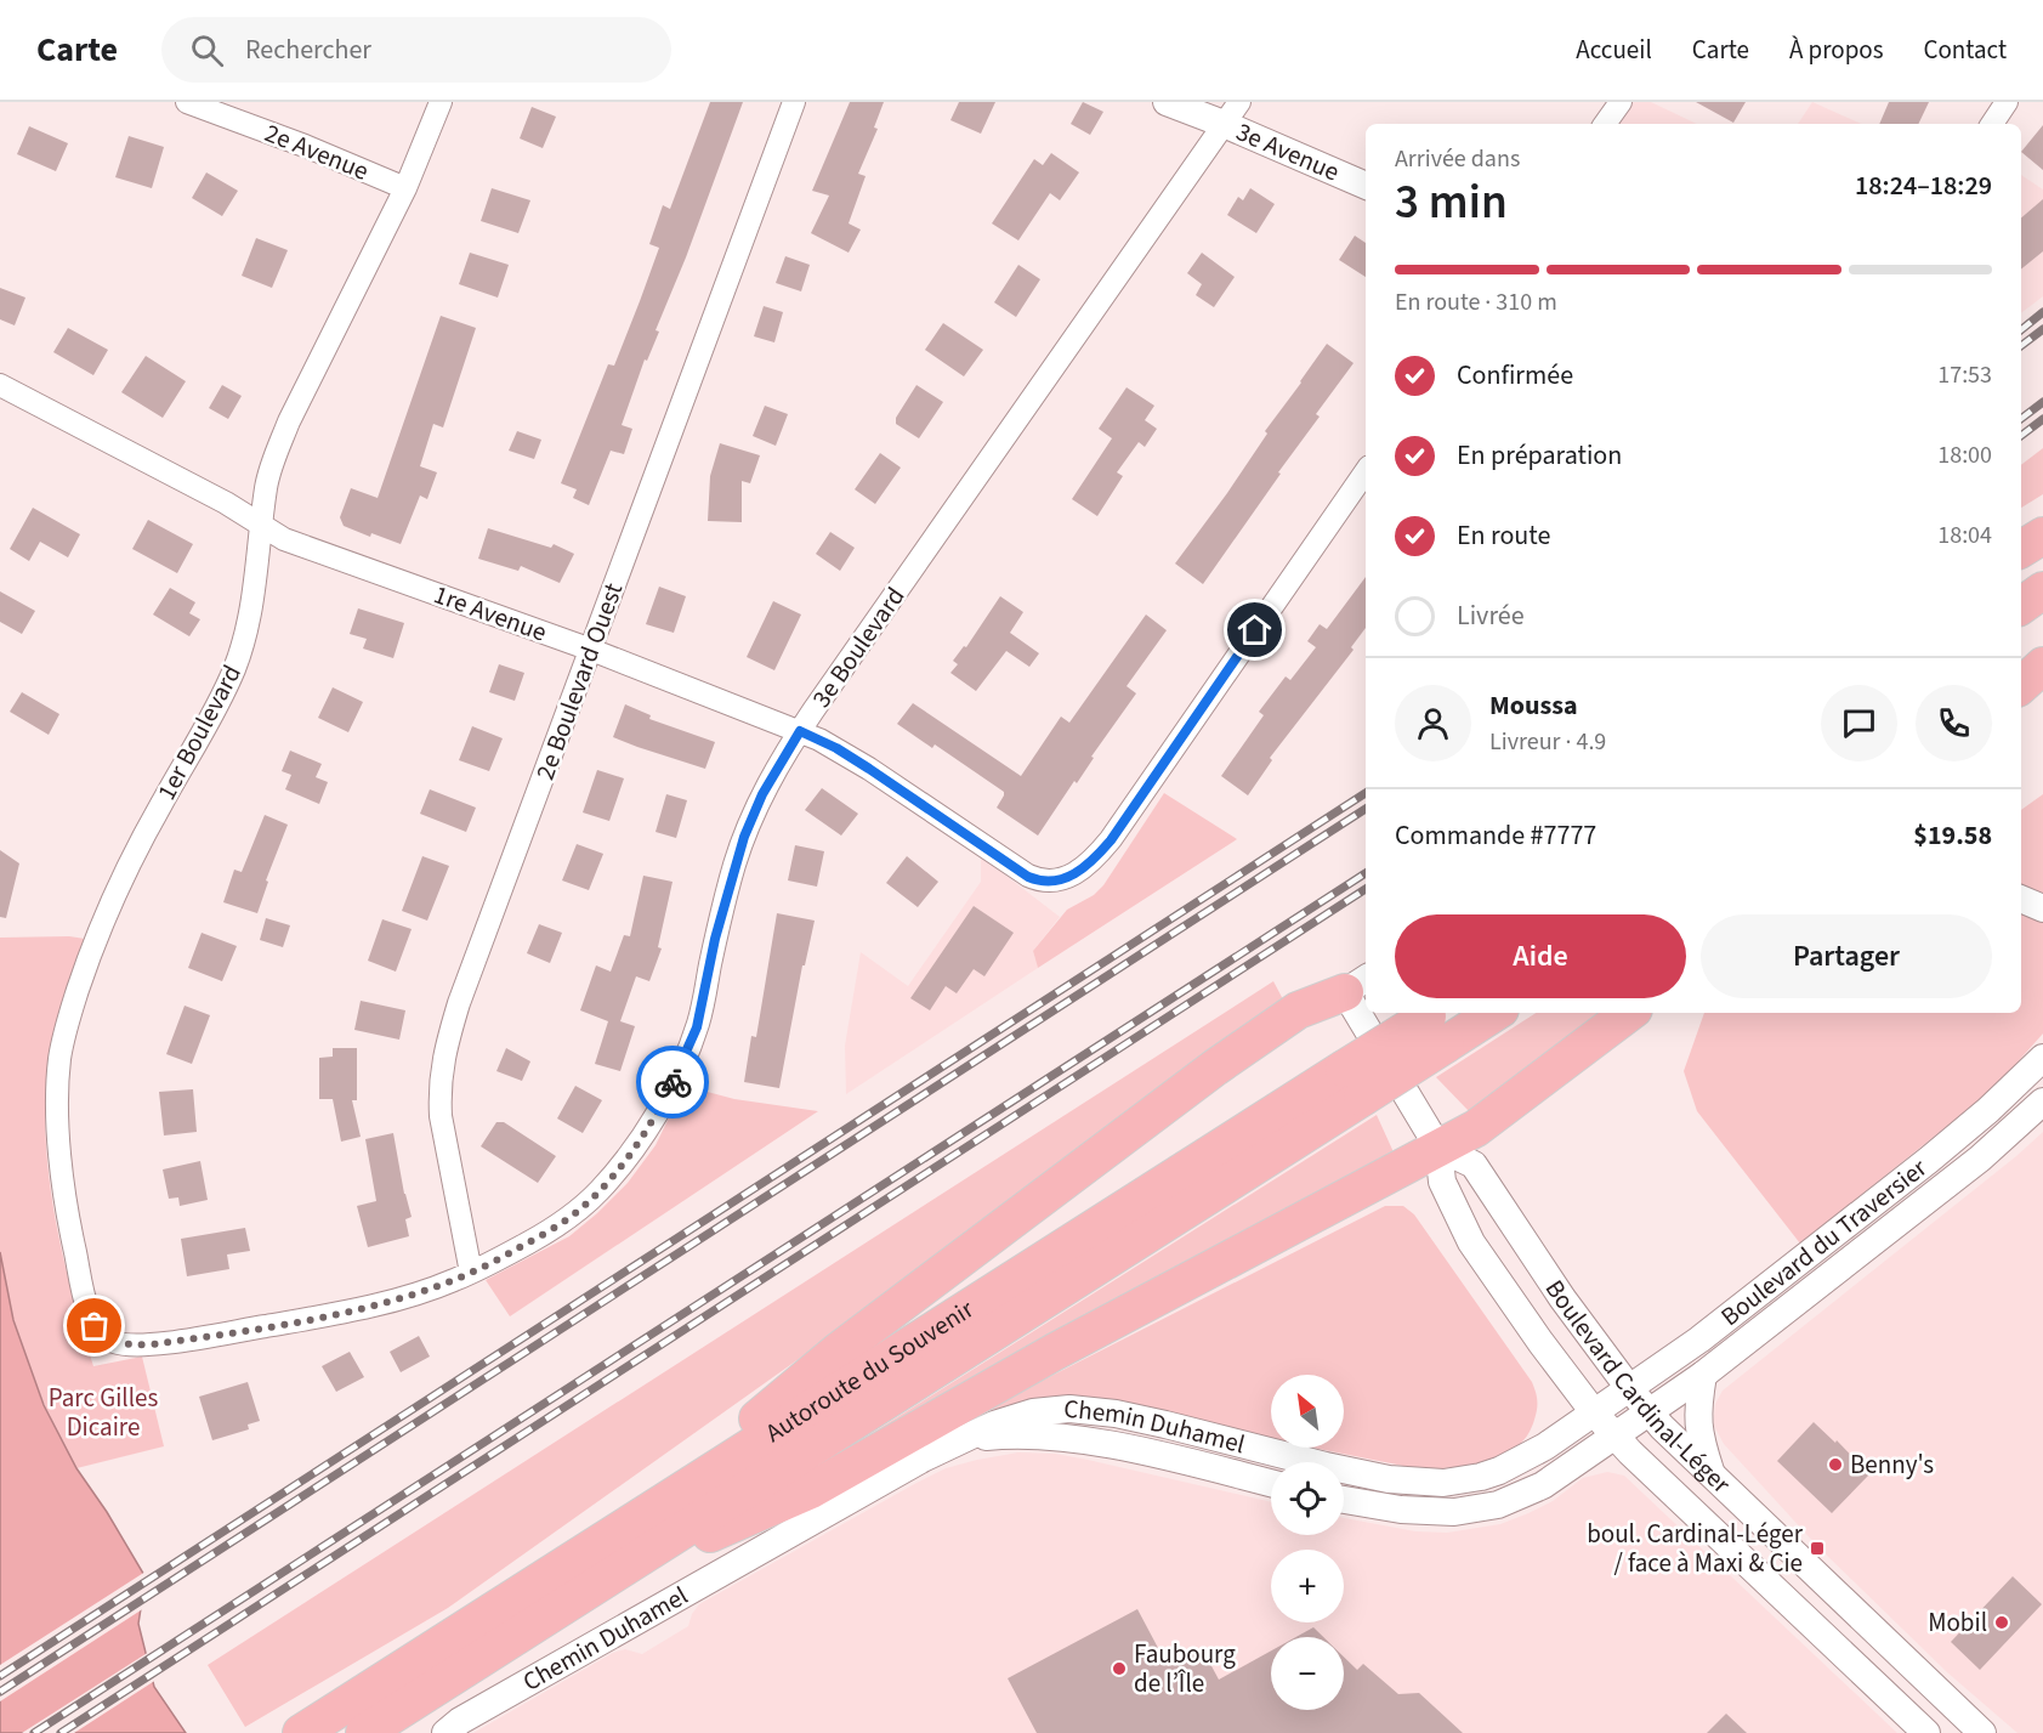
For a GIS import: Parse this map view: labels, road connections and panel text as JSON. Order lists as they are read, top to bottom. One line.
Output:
{"streets":{"highway":["Autoroute du Souvenir"],"street":["2e Avenue","3e Avenue","1re Avenue","3e Boulevard","2e Boulevard Ouest","1er Boulevard","Boulevard du Traversier","Boulevard Cardinal-Léger","Chemin Duhamel"]},"crossings":[["2e Avenue","1er Boulevard"],["3e Avenue","3e Boulevard"],["1re Avenue","3e Boulevard"],["1re Avenue","2e Boulevard Ouest"],["1re Avenue","1er Boulevard"],["3e Boulevard","2e Boulevard Ouest"],["3e Boulevard","1er Boulevard"],["Boulevard du Traversier","Boulevard Cardinal-Léger"],["Boulevard du Traversier","Chemin Duhamel"],["Boulevard Cardinal-Léger","Chemin Duhamel"]],"parks":["Parc Gilles Dicaire"],"places":{"other":["Benny's","Mobil","Faubourg de l’Île"],"transit":["boul. Cardinal-Léger / face à Maxi & Cie"]},"north":"top left","page":{"header":"Carte","search":"Rechercher","nav":["Accueil","Carte","À propos","Contact"],"heading":["3 min","Arrivée dans","18:24–18:29"],"panel":["Moussa","Livreur · 4.9","Commande #7777","$19.58"],"bar":"En route · 310 m","list":[["Confirmée","17:53"],["En préparation","18:00"],["En route","18:04"],"Livrée"],"buttons":["Aide","Partager"],"map_buttons":["+","−"]}}
